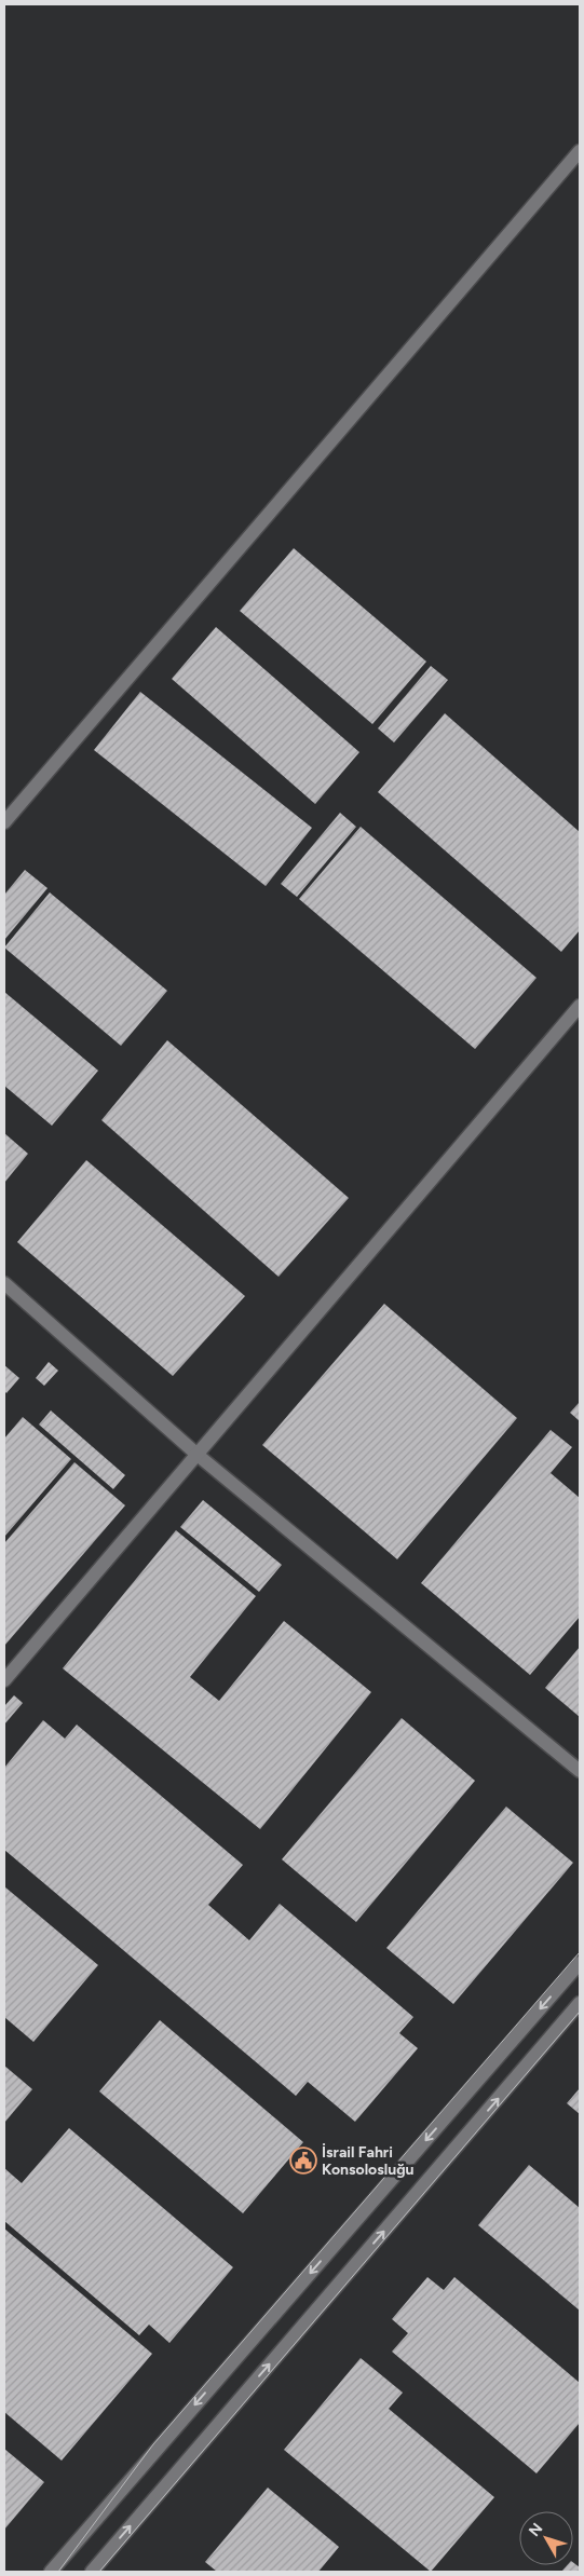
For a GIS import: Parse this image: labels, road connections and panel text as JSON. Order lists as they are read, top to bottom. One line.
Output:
{"places":{"public building":["İsrail Fahri Konsolosluğu"]},"north":"top left"}
